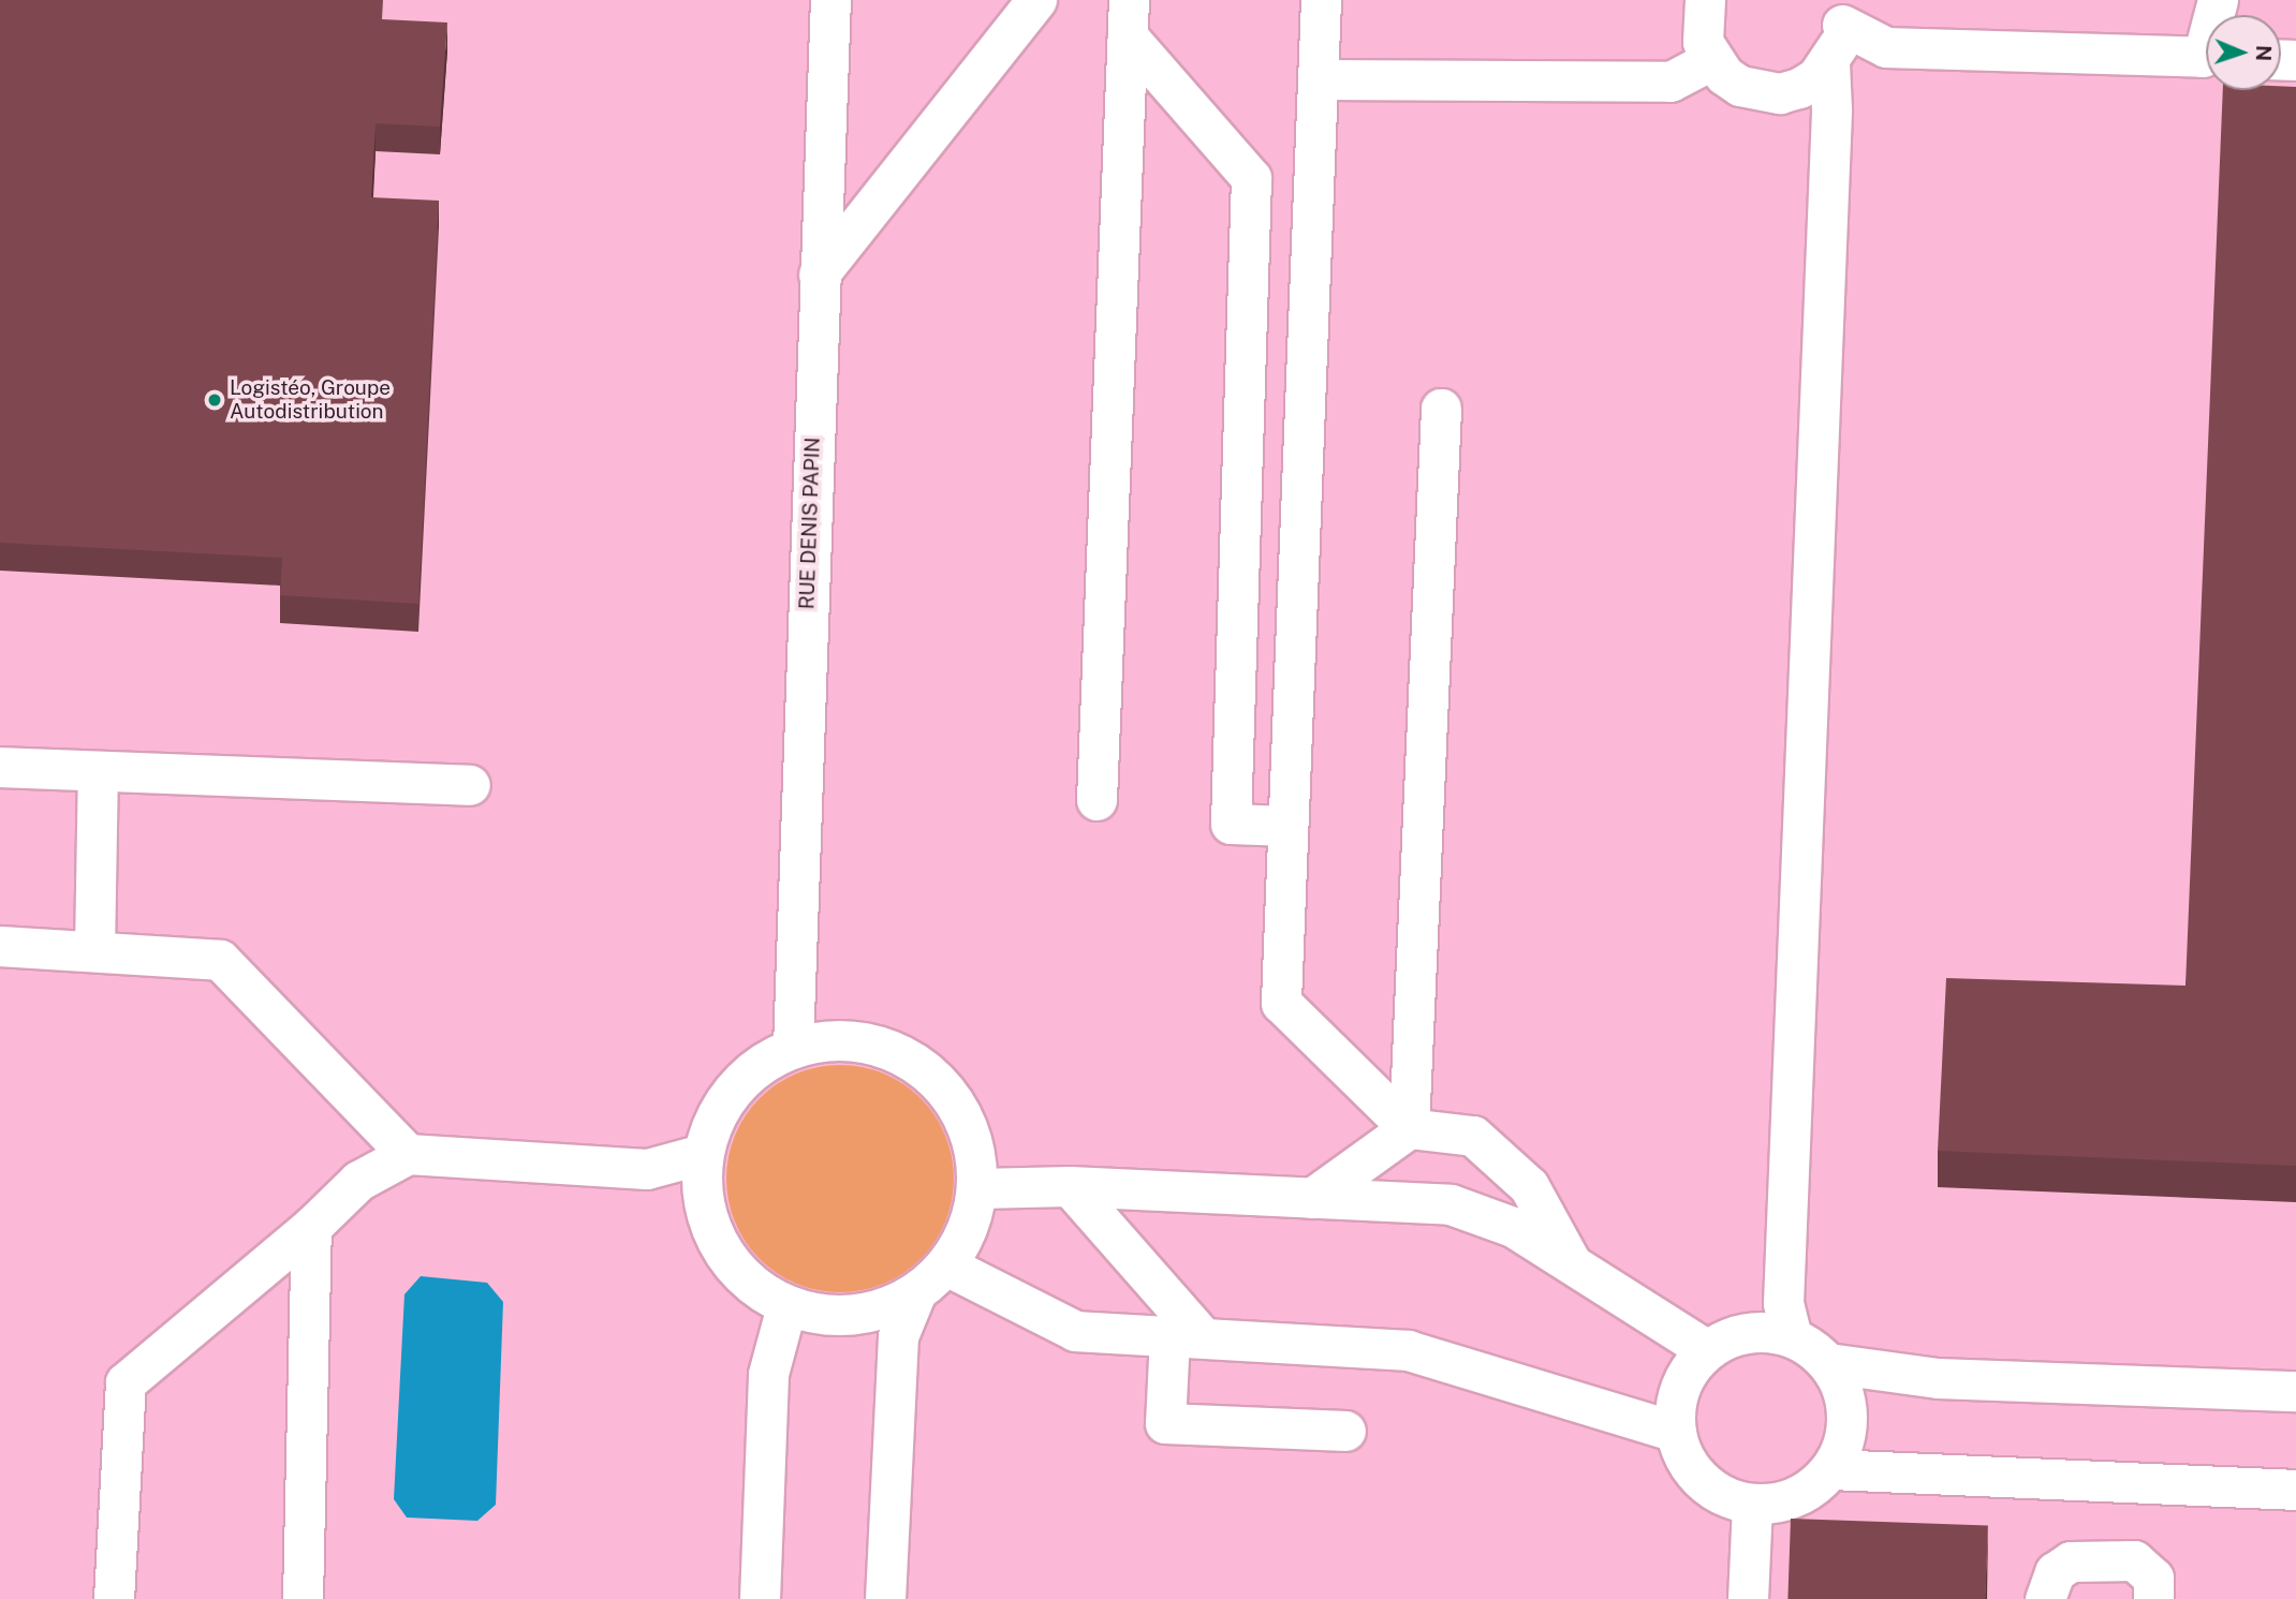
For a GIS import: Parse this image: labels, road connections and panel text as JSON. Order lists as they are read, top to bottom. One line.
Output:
{"streets":{"street":["RUE DENIS PAPIN"]},"places":["Logistéo, Groupe Autodistribution"],"north":"right"}
